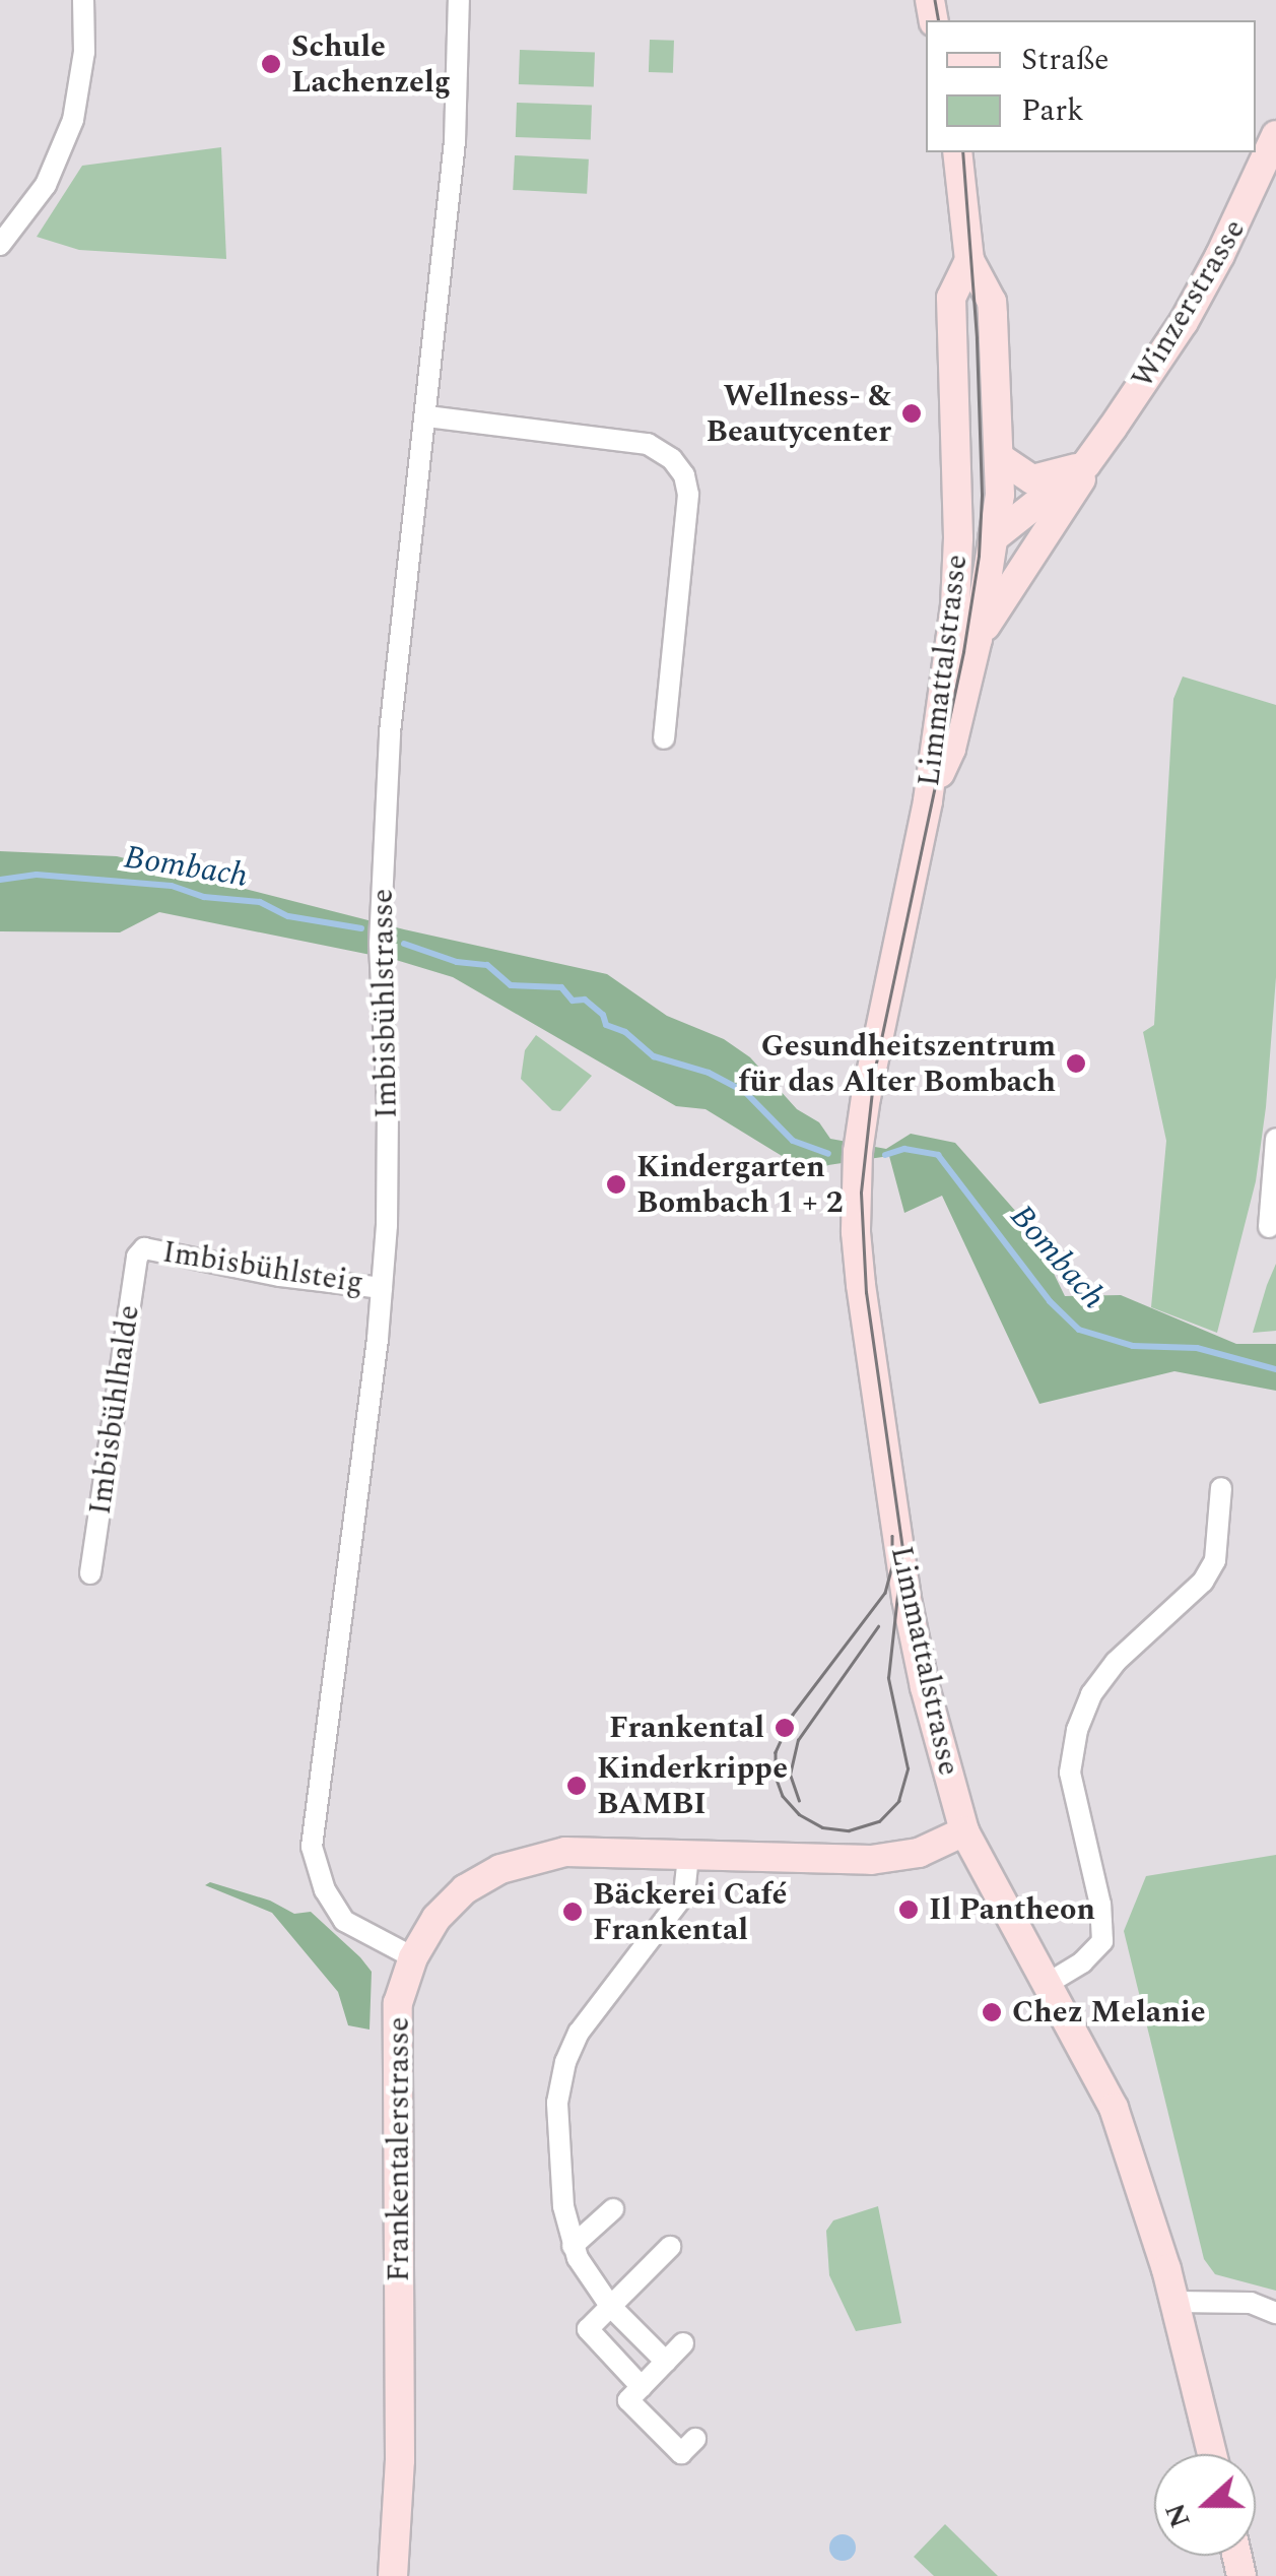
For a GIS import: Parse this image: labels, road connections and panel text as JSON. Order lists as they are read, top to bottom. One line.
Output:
{"streets":{"main road":["Winzerstrasse","Limmattalstrasse","Frankentalerstrasse"],"street":["Imbisbühlstrasse","Imbisbühlsteig","Imbisbühlhalde"]},"crossings":[["Winzerstrasse","Limmattalstrasse"],["Limmattalstrasse","Frankentalerstrasse"],["Imbisbühlstrasse","Imbisbühlsteig"],["Imbisbühlstrasse","Frankentalerstrasse"],["Imbisbühlsteig","Imbisbühlhalde"]],"water":["Bombach"],"places":["Schule Lachenzelg","Wellness- & Beautycenter","Gesundheitszentrum für das Alter Bombach","Kindergarten Bombach 1 + 2","Frankental","Kinderkrippe BAMBI","Il Pantheon","Bäckerei Café Frankental","Chez Melanie"],"legend":["Straße","Park"],"north":"left"}
